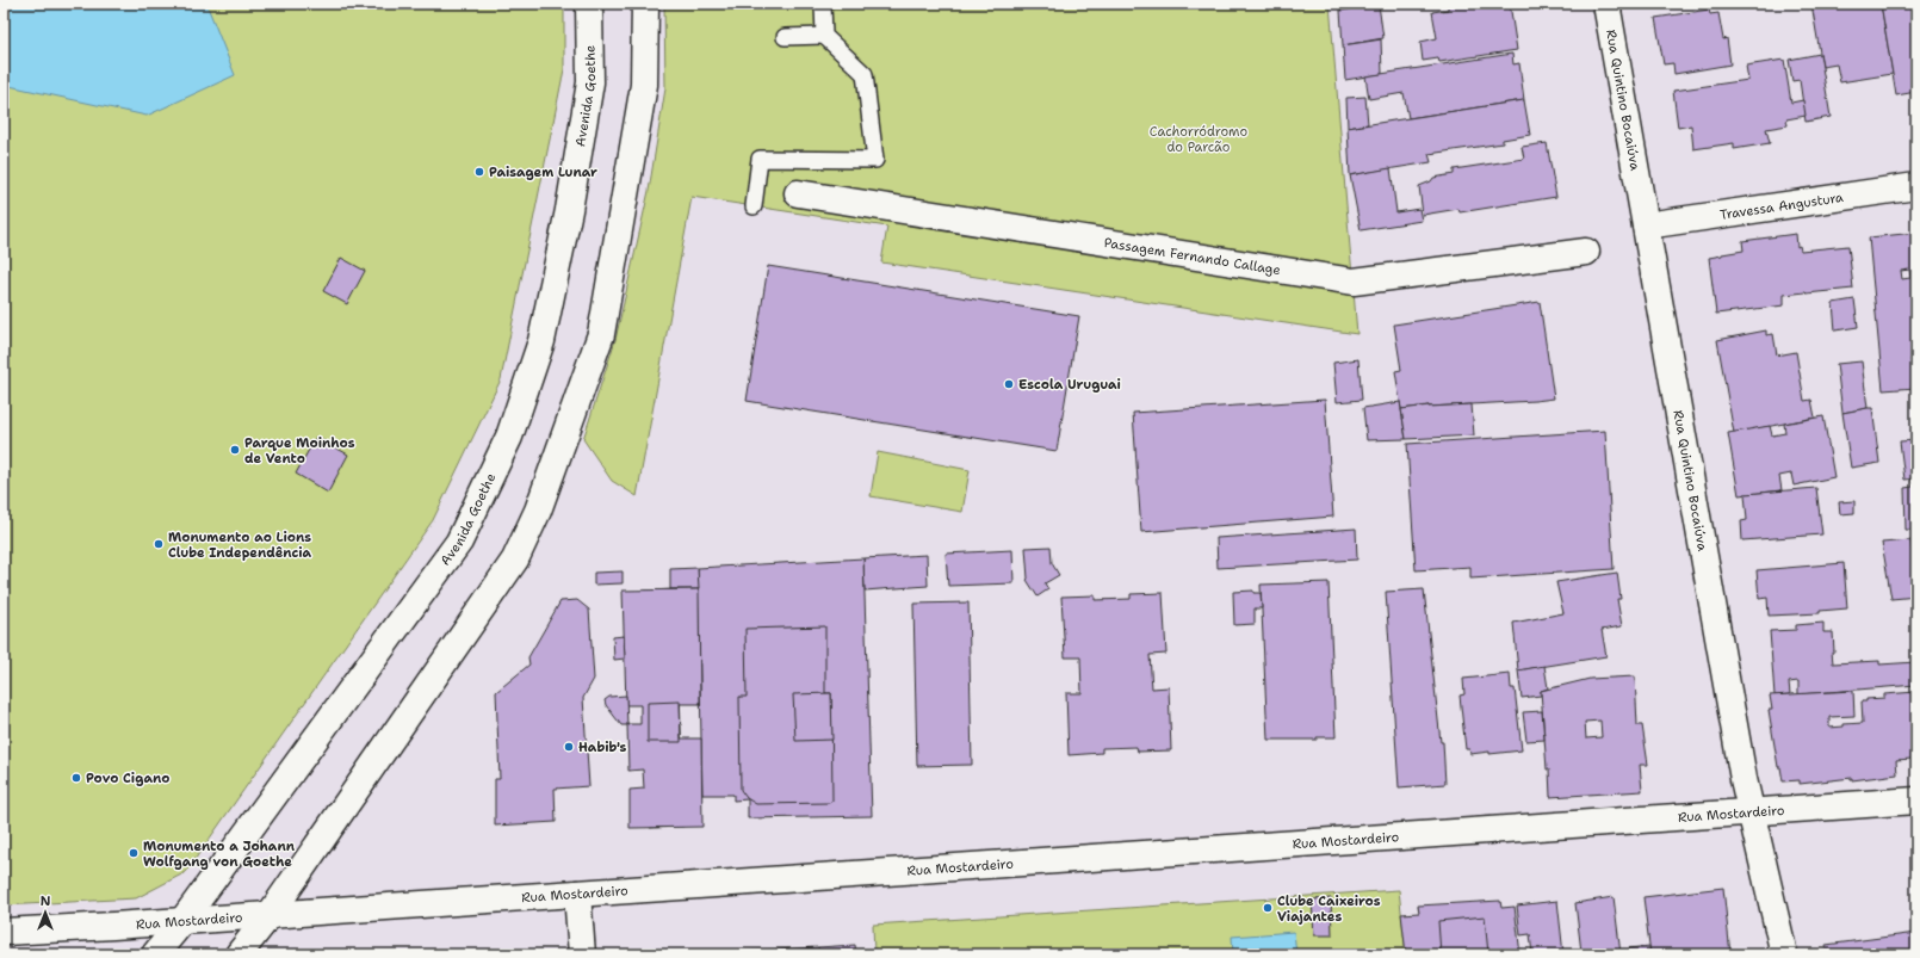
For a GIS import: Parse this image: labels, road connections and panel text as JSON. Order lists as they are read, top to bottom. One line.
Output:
{"streets":{"main road":["Avenida Goethe","Rua Quintino Bocaiúva","Travessa Angustura","Passagem Fernando Callage","Rua Mostardeiro"]},"crossings":[["Avenida Goethe","Rua Mostardeiro"],["Rua Quintino Bocaiúva","Travessa Angustura"],["Rua Quintino Bocaiúva","Rua Mostardeiro"]],"parks":["Cachorródromo do Parcão"],"places":["Paisagem Lunar","Escola Uruguai","Parque Moinhos de Vento","Monumento ao Lions Clube Independência","Habib's","Povo Cigano","Monumento a Johann Wolfgang von Goethe","Clube Caixeiros Viajantes"],"north":"top"}
